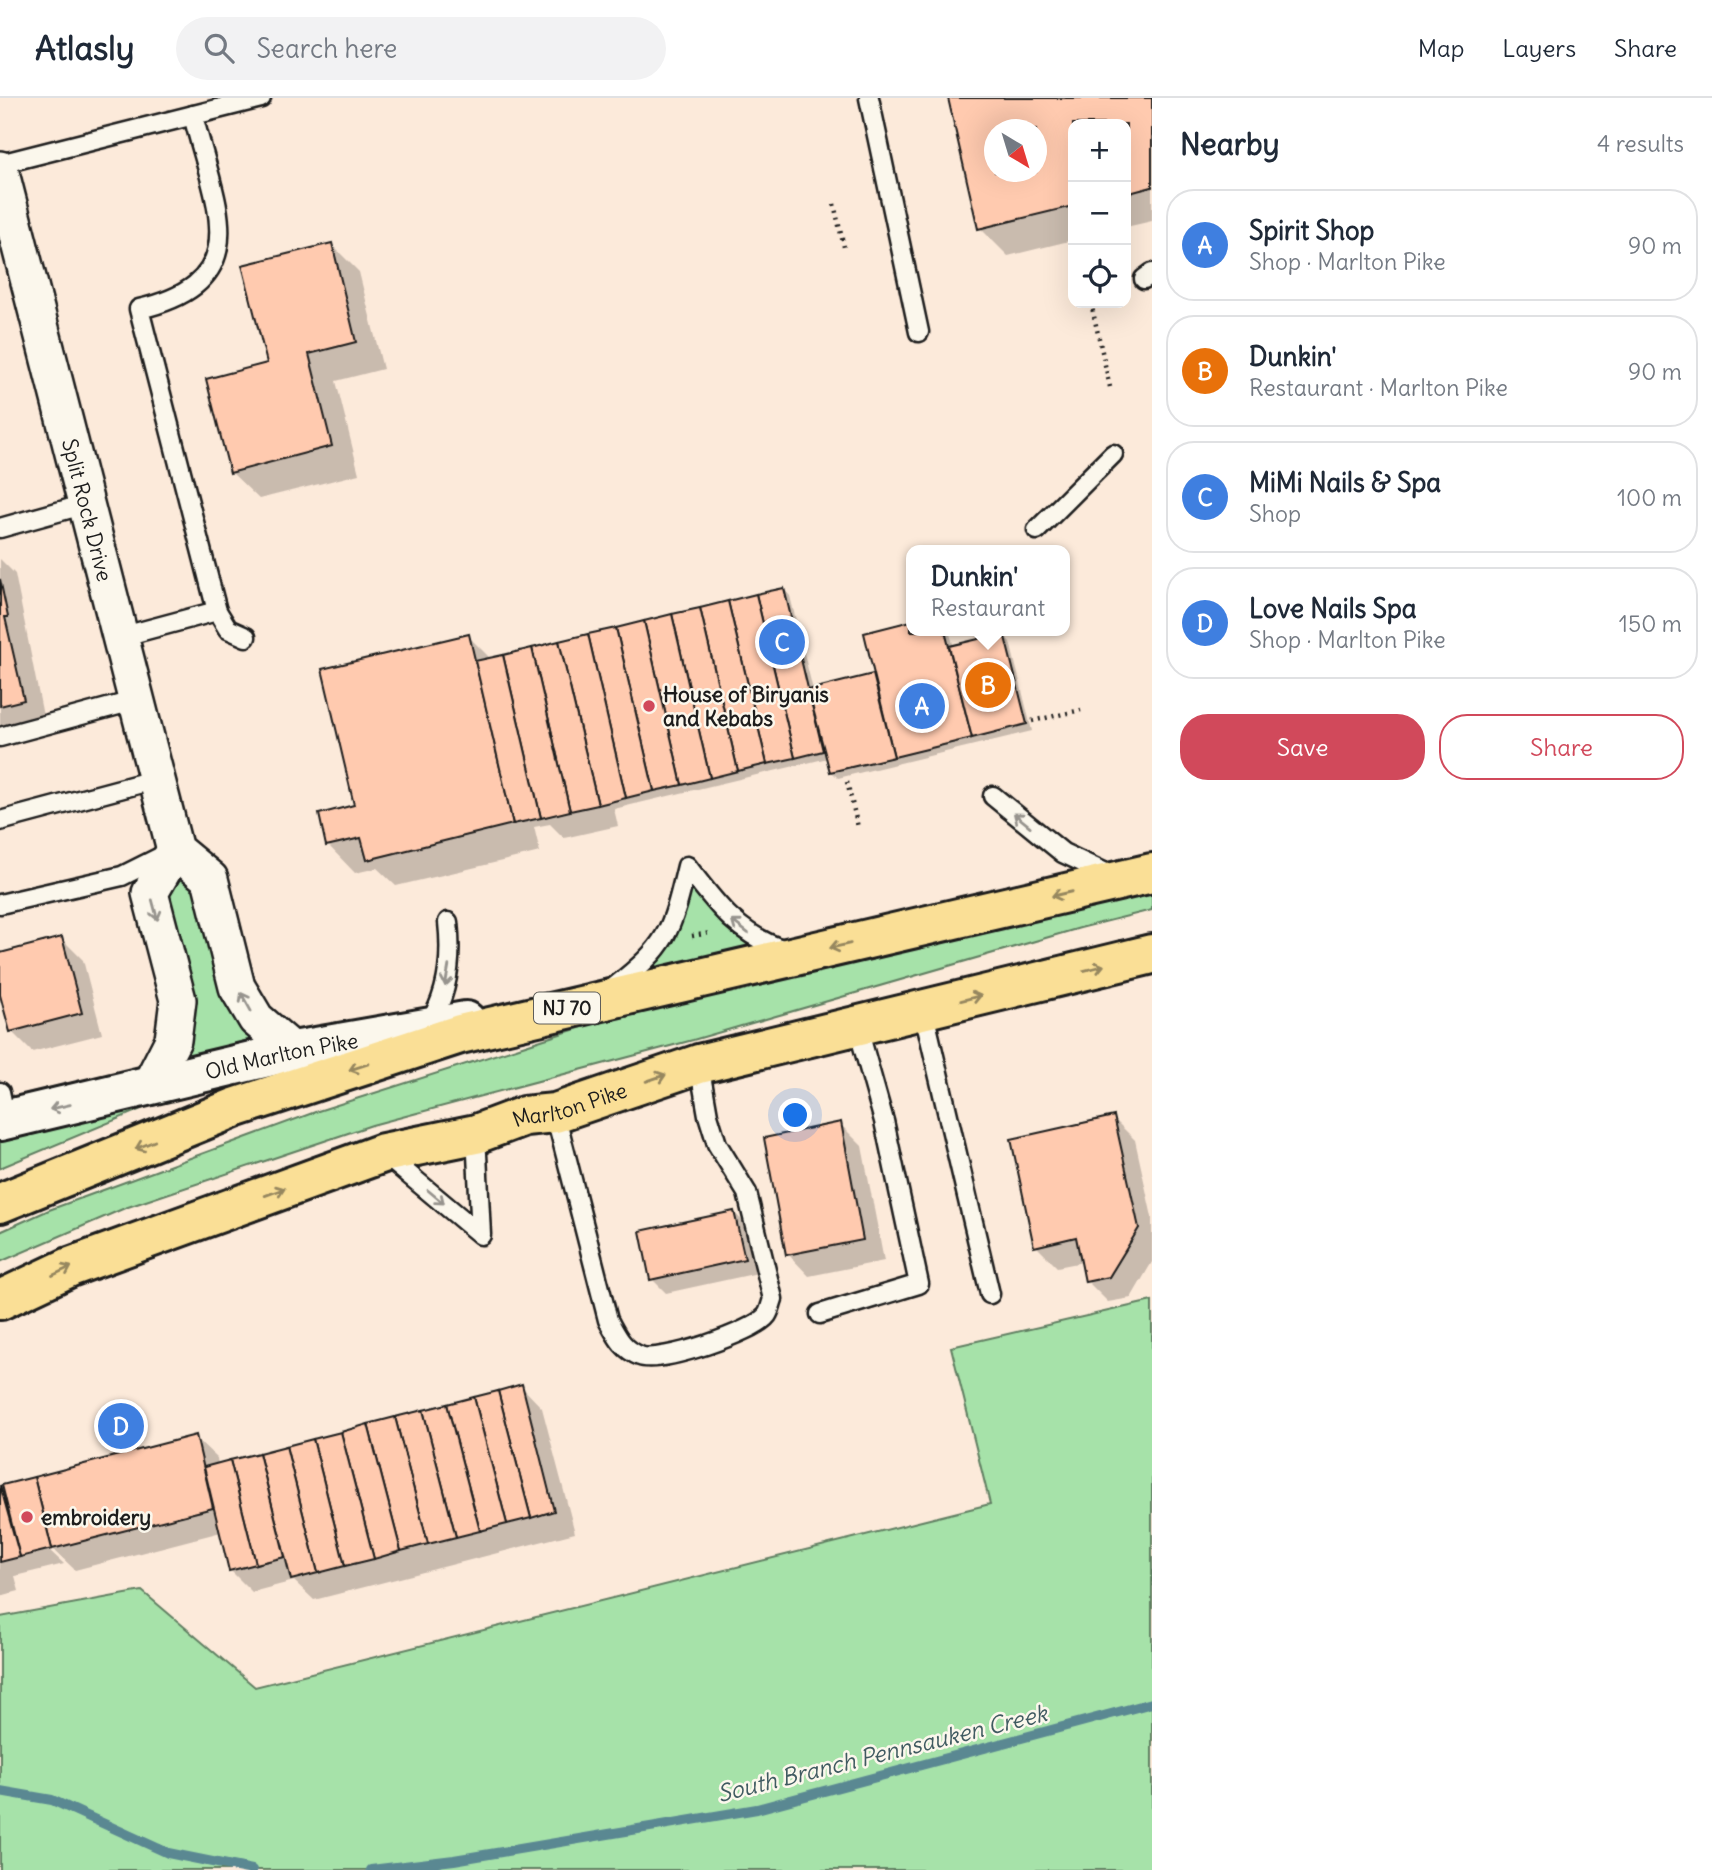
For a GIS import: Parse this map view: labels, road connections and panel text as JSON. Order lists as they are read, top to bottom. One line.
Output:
{"streets":{"highway":["NJ 70","Marlton Pike"],"street":["Split Rock Drive","Old Marlton Pike"]},"crossings":[["NJ 70","Old Marlton Pike"]],"water":["South Branch Pennsauken Creek"],"places":["House of Biryanis and Kebabs","embroidery"],"north":"bottom right","page":{"header":"Atlasly","search":"Search here","nav":["Map","Layers","Share"],"heading":["Nearby","4 results"],"map_buttons":["+","−"],"list":[{"mark":"A","name":"Spirit Shop","note":"Shop · Marlton Pike","value":"90 m"},{"mark":"B","name":"Dunkin'","note":"Restaurant · Marlton Pike","value":"90 m"},{"mark":"C","name":"MiMi Nails & Spa","note":"Shop","value":"100 m"},{"mark":"D","name":"Love Nails Spa","note":"Shop · Marlton Pike","value":"150 m"}],"popup":["Dunkin'","Restaurant"],"pins":["C","B","A","D"],"buttons":["Save","Share"]}}
